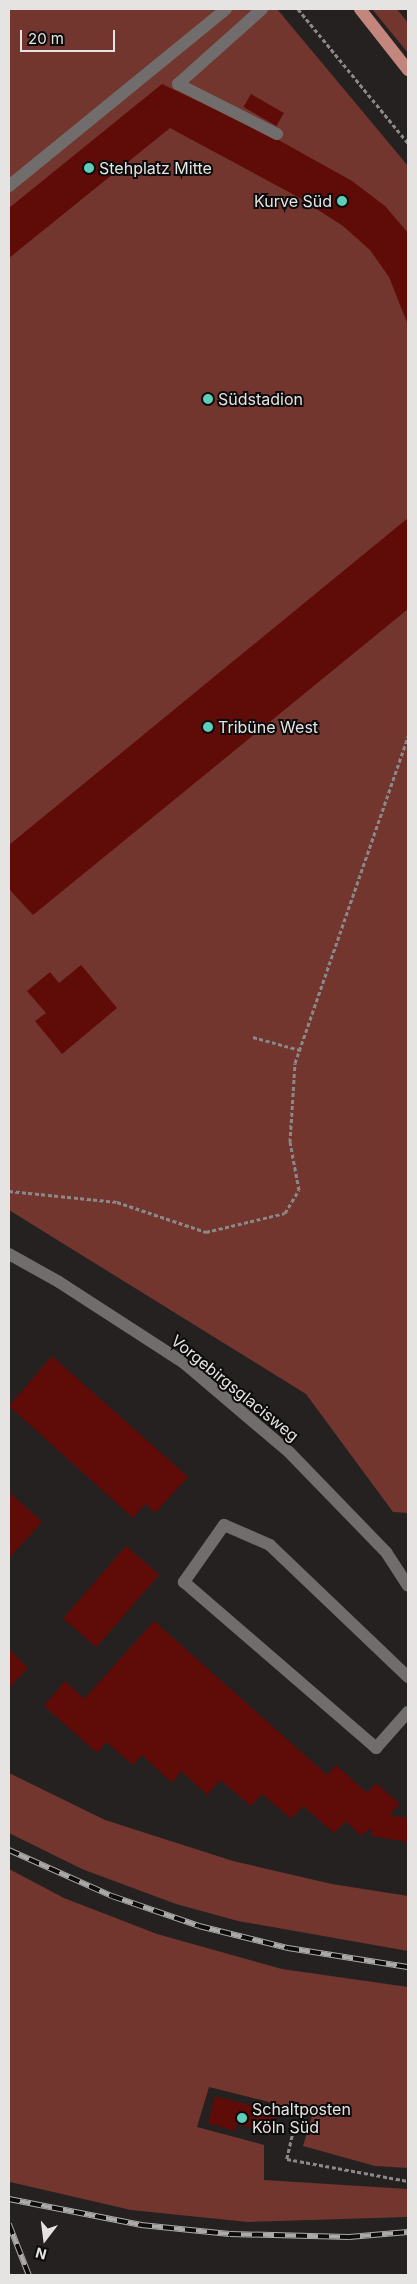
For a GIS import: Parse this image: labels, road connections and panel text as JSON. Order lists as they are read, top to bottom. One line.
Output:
{"streets":{"street":["Vorgebirgsglacisweg"]},"places":["Stehplatz Mitte","Kurve Süd","Südstadion","Tribüne West","Schaltposten Köln Süd"],"scale_bar":"20 m","north":"bottom"}
